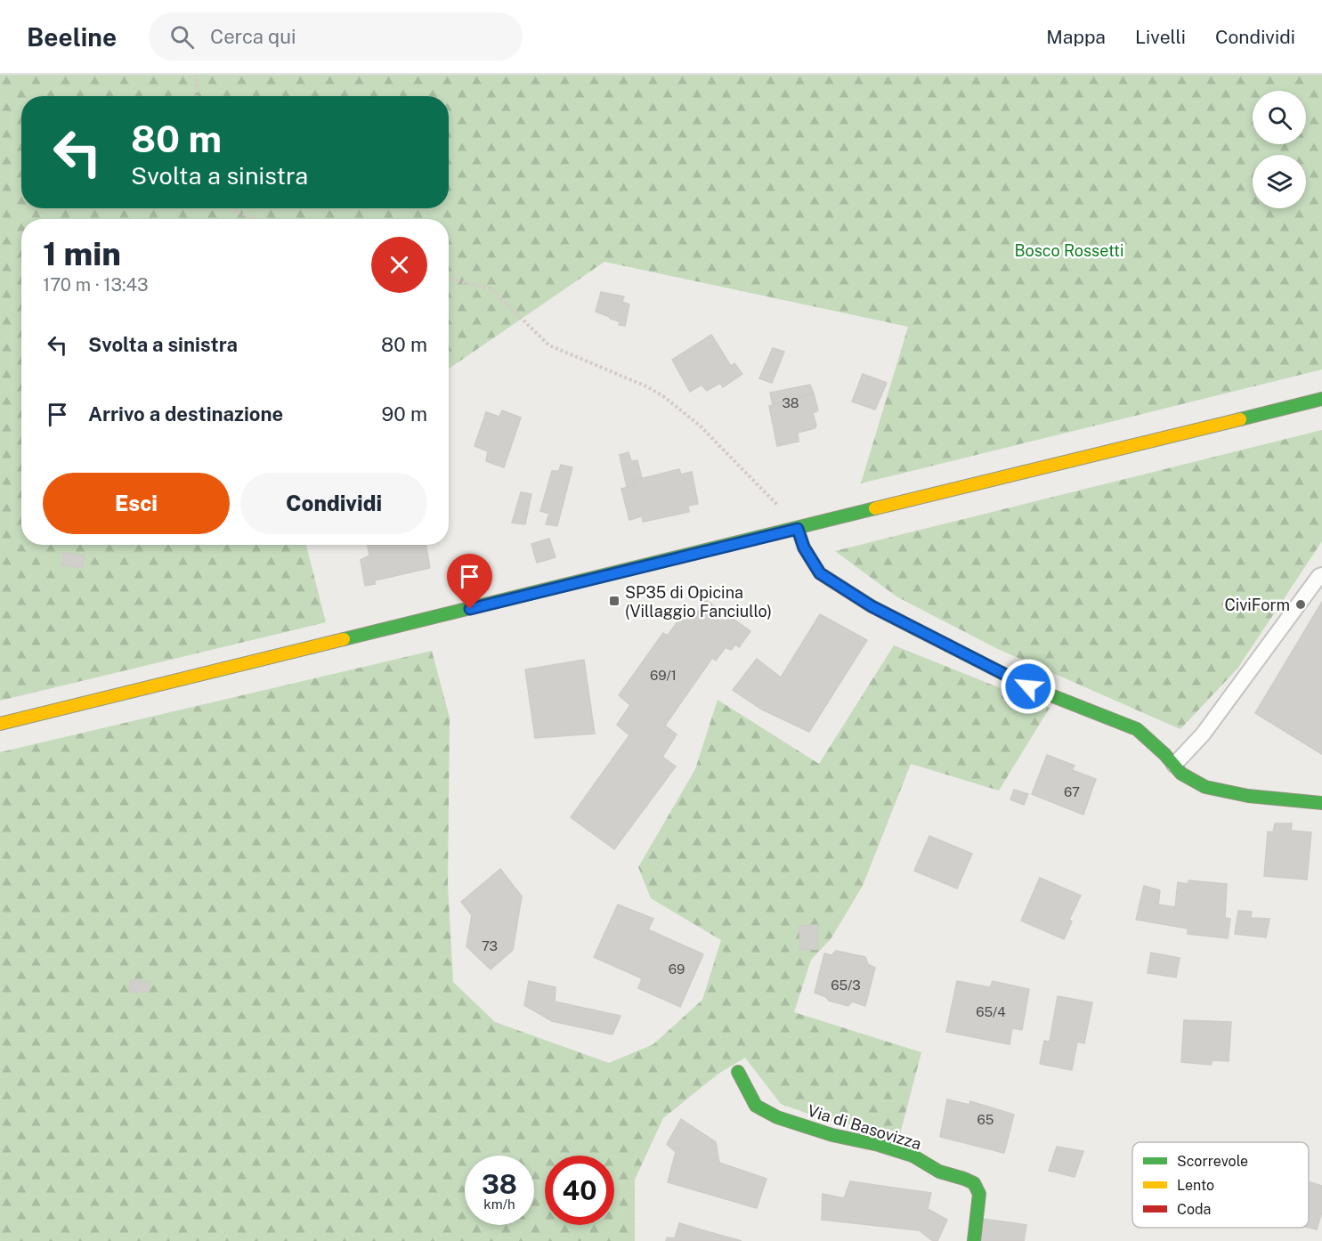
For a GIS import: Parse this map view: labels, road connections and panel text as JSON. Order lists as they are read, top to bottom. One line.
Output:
{"streets":{"main road":["Via di Basovizza"]},"parks":["Bosco Rossetti"],"places":{"transit":["SP35 di Opicina (Villaggio Fanciullo)"],"other":["CiviForm"]},"house_numbers":["38","69/1","67","73","69","65/3","65/4","65"],"legend":["Scorrevole","Lento","Coda"],"page":{"header":"Beeline","search":"Cerca qui","nav":["Mappa","Livelli","Condividi"],"turn":["80 m","Svolta a sinistra"],"heading":["1 min","170 m · 13:43"],"list":[{"name":"Svolta a sinistra","value":"80 m"},{"name":"Arrivo a destinazione","value":"90 m"}],"buttons":["Esci","Condividi"],"speed":"38 km/h","limit":"40"}}
